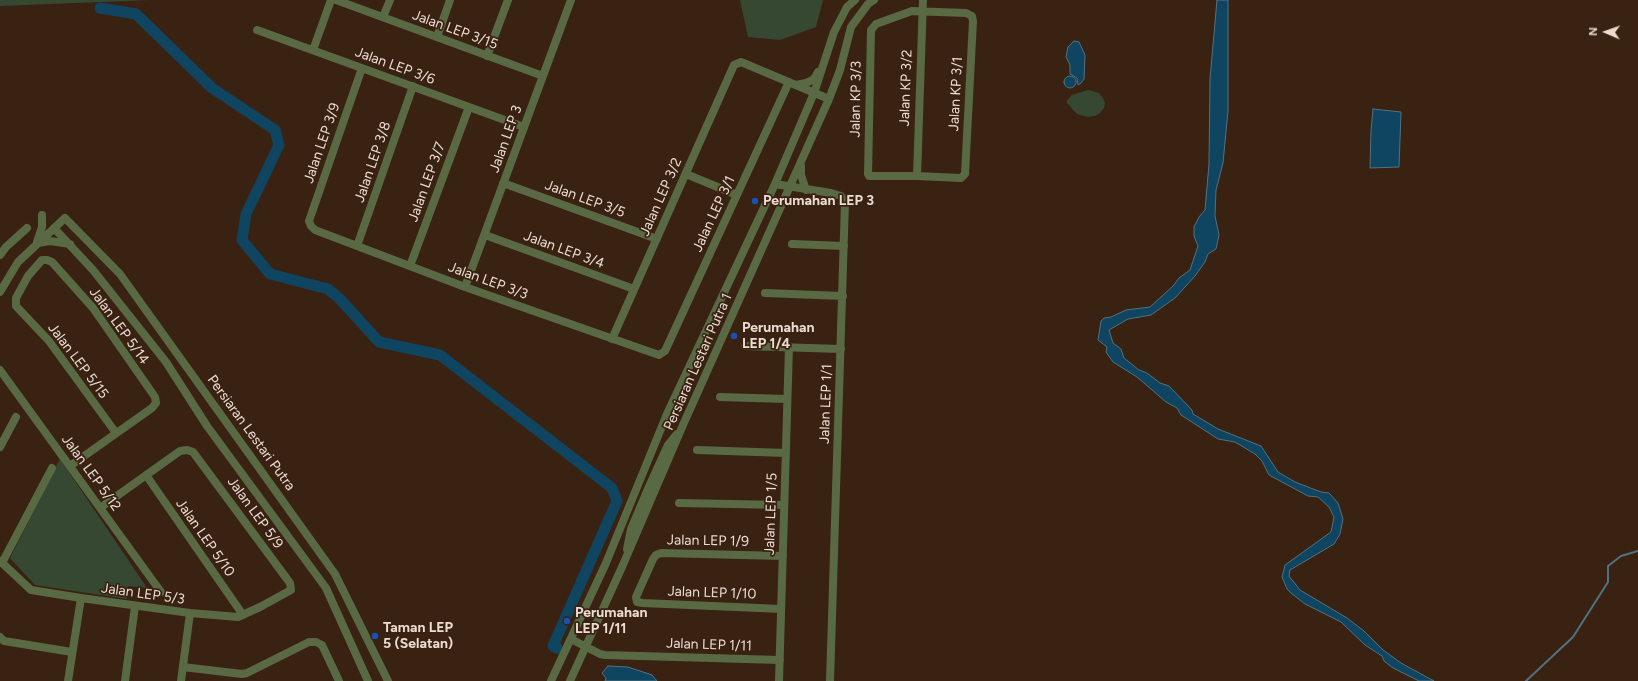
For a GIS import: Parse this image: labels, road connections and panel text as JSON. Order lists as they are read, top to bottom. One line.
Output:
{"streets":{"street":["Jalan LEP 3/15","Jalan LEP 3/6","Jalan KP 3/2","Jalan KP 3/1","Jalan KP 3/3","Jalan LEP 3","Jalan LEP 3/9","Jalan LEP 3/8","Jalan LEP 3/7","Jalan LEP 3/2","Jalan LEP 3/5","Jalan LEP 3/1","Jalan LEP 3/4","Jalan LEP 3/3","Jalan LEP 5/14","Jalan LEP 5/15","Persiaran Lestari Putra 1","Jalan LEP 1/1","Persiaran Lestari Putra","Jalan LEP 5/12","Jalan LEP 5/9","Jalan LEP 1/5","Jalan LEP 5/10","Jalan LEP 1/9","Jalan LEP 1/10","Jalan LEP 5/3","Jalan LEP 1/11"]},"crossings":[["Jalan LEP 3/15","Jalan LEP 3"],["Jalan LEP 3/6","Jalan LEP 3"],["Jalan LEP 3/6","Jalan LEP 3/9"],["Jalan LEP 3/6","Jalan LEP 3/8"],["Jalan LEP 3/6","Jalan LEP 3/7"],["Jalan KP 3/2","Jalan KP 3/1"],["Jalan KP 3/2","Jalan KP 3/3"],["Jalan KP 3/1","Jalan KP 3/3"],["Jalan LEP 3","Jalan LEP 3/5"],["Jalan LEP 3","Jalan LEP 3/4"],["Jalan LEP 3","Jalan LEP 3/3"],["Jalan LEP 3/9","Jalan LEP 3/3"],["Jalan LEP 3/8","Jalan LEP 3/3"],["Jalan LEP 3/7","Jalan LEP 3/3"],["Jalan LEP 3/2","Jalan LEP 3/5"],["Jalan LEP 3/2","Jalan LEP 3/1"],["Jalan LEP 3/2","Jalan LEP 3/4"],["Jalan LEP 3/2","Jalan LEP 3/3"],["Jalan LEP 3/1","Jalan LEP 3/3"],["Jalan LEP 5/14","Jalan LEP 5/15"],["Persiaran Lestari Putra 1","Jalan LEP 1/1"],["Persiaran Lestari Putra 1","Jalan LEP 1/11"],["Jalan LEP 5/9","Jalan LEP 5/10"],["Jalan LEP 5/9","Jalan LEP 5/3"],["Jalan LEP 1/5","Jalan LEP 1/9"],["Jalan LEP 1/5","Jalan LEP 1/10"],["Jalan LEP 1/5","Jalan LEP 1/11"],["Jalan LEP 5/10","Jalan LEP 5/3"],["Jalan LEP 1/9","Jalan LEP 1/10"]],"places":["Perumahan LEP 3","Perumahan LEP 1/4","Perumahan LEP 1/11","Taman LEP 5 (Selatan)"],"north":"left"}
